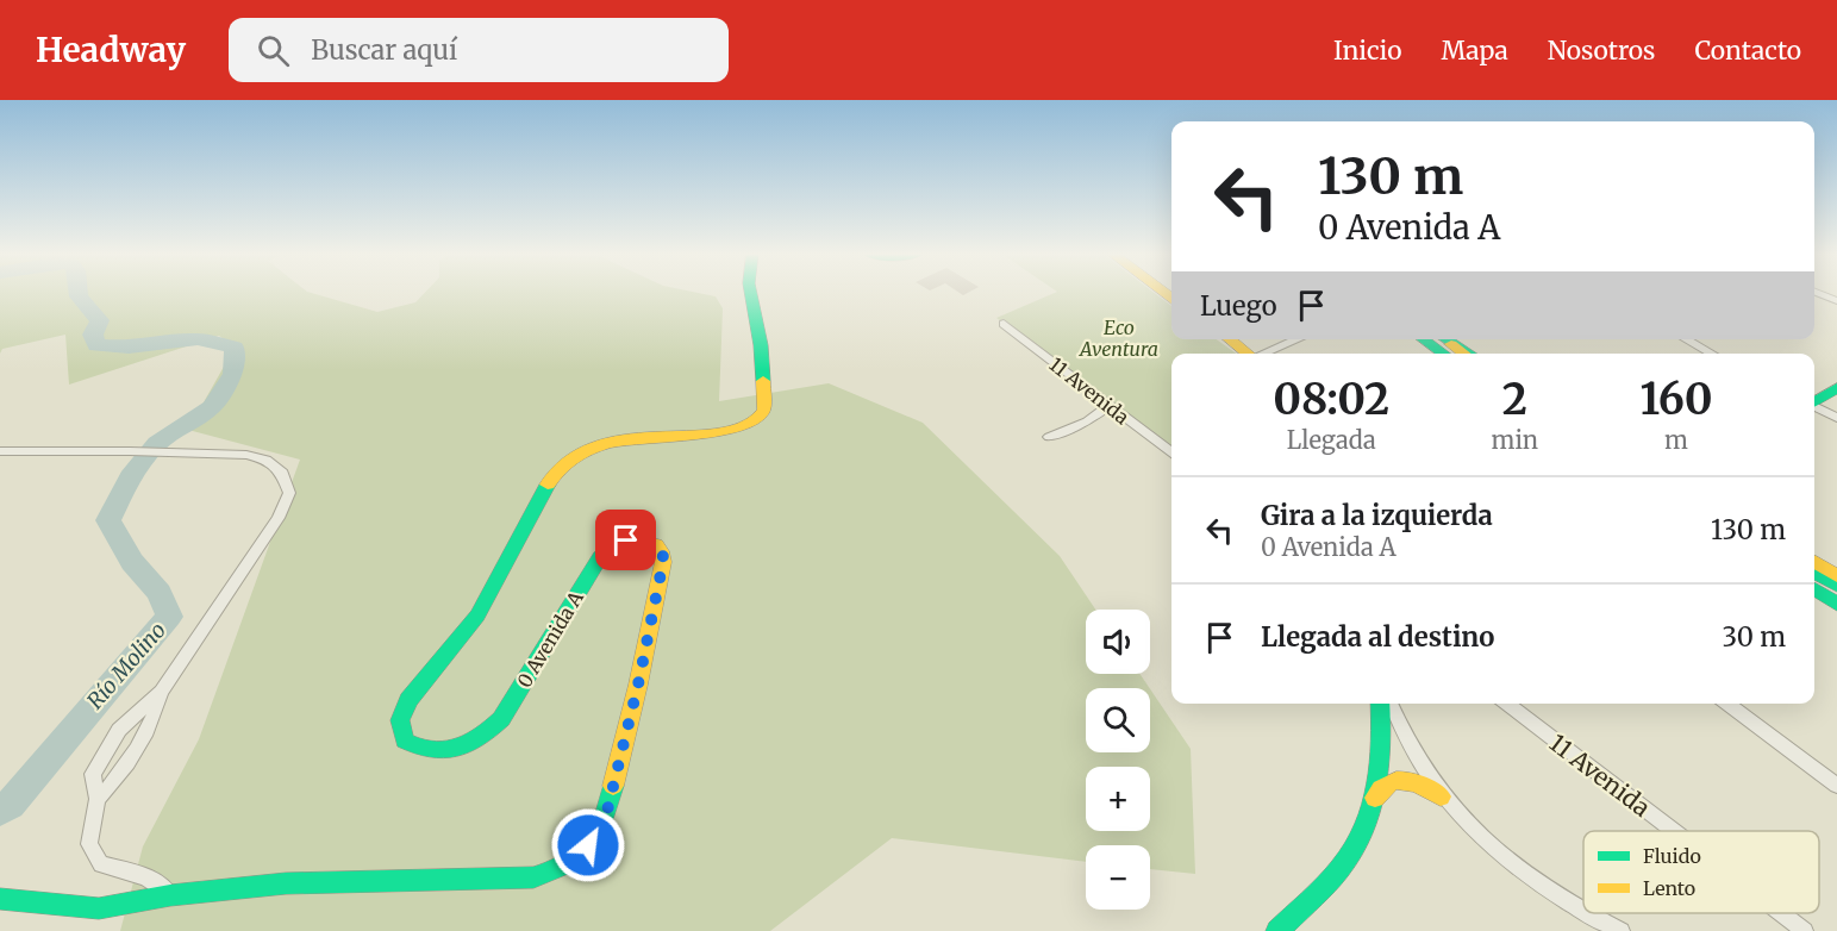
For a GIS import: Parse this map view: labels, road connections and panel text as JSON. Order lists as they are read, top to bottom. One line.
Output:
{"streets":{"street":["11 Avenida","0 Avenida A"]},"water":["Río Molino"],"parks":["Eco Aventura"],"legend":["Fluido","Lento"],"page":{"header":"Headway","search":"Buscar aquí","nav":["Inicio","Mapa","Nosotros","Contacto"],"turn":["130 m","0 Avenida A"],"then":"Luego","eta":["08:02","Llegada","2","min","160","m"],"list":[{"name":"Gira a la izquierda","note":"0 Avenida A","value":"130 m"},{"name":"Llegada al destino","value":"30 m"}],"map_buttons":["+","−"]}}
